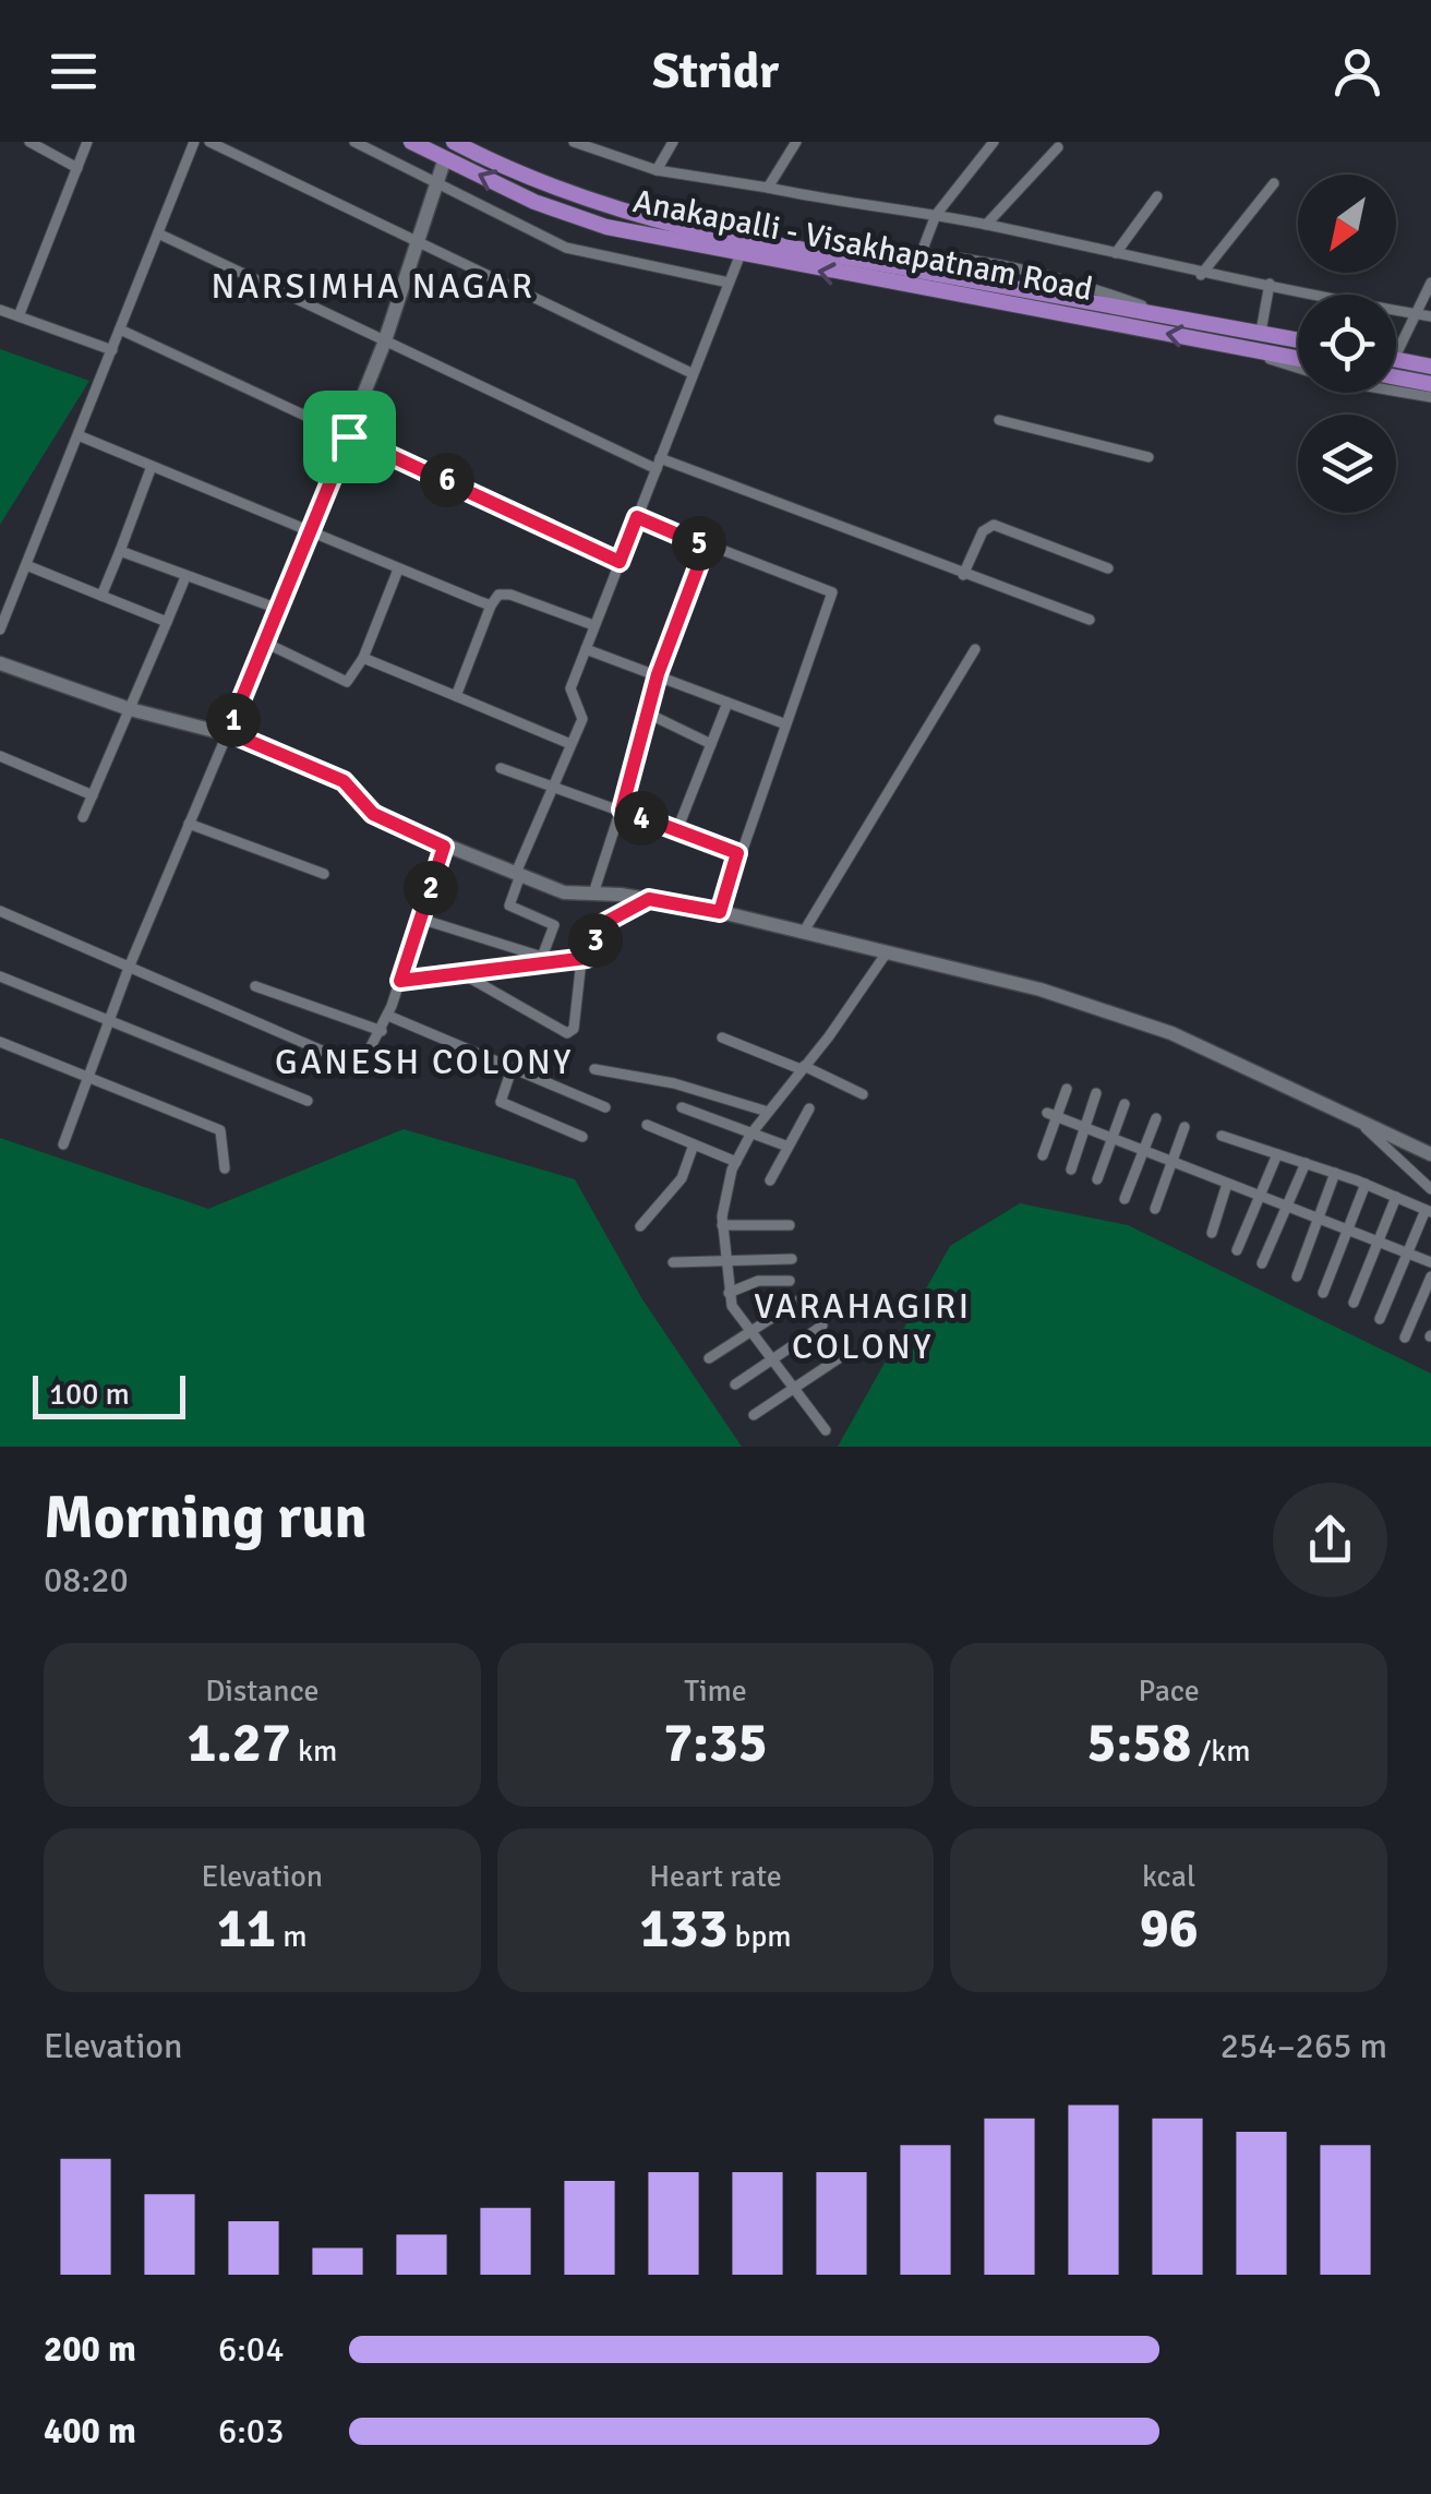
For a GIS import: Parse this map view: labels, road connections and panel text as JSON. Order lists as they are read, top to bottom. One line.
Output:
{"streets":{"main road":["Anakapalli - Visakhapatnam Road"]},"districts":["NARSIMHA NAGAR","GANESH COLONY","VARAHAGIRI COLONY"],"scale_bar":"100 m","north":"bottom left","page":{"header":"Stridr","pins":["6","5","1","4","2","3"],"scale":"100 m","heading":["Morning run","08:20"],"stats":[["Distance","1.27 km"],["Time","7:35"],["Pace","5:58 /km"],["Elevation","11 m"],["Heart rate","133 bpm"],["kcal","96"]],"chart":["Elevation","254–265 m"],"list":[{"name":"200 m","note":"6:04"},{"name":"400 m","note":"6:03"}]}}
